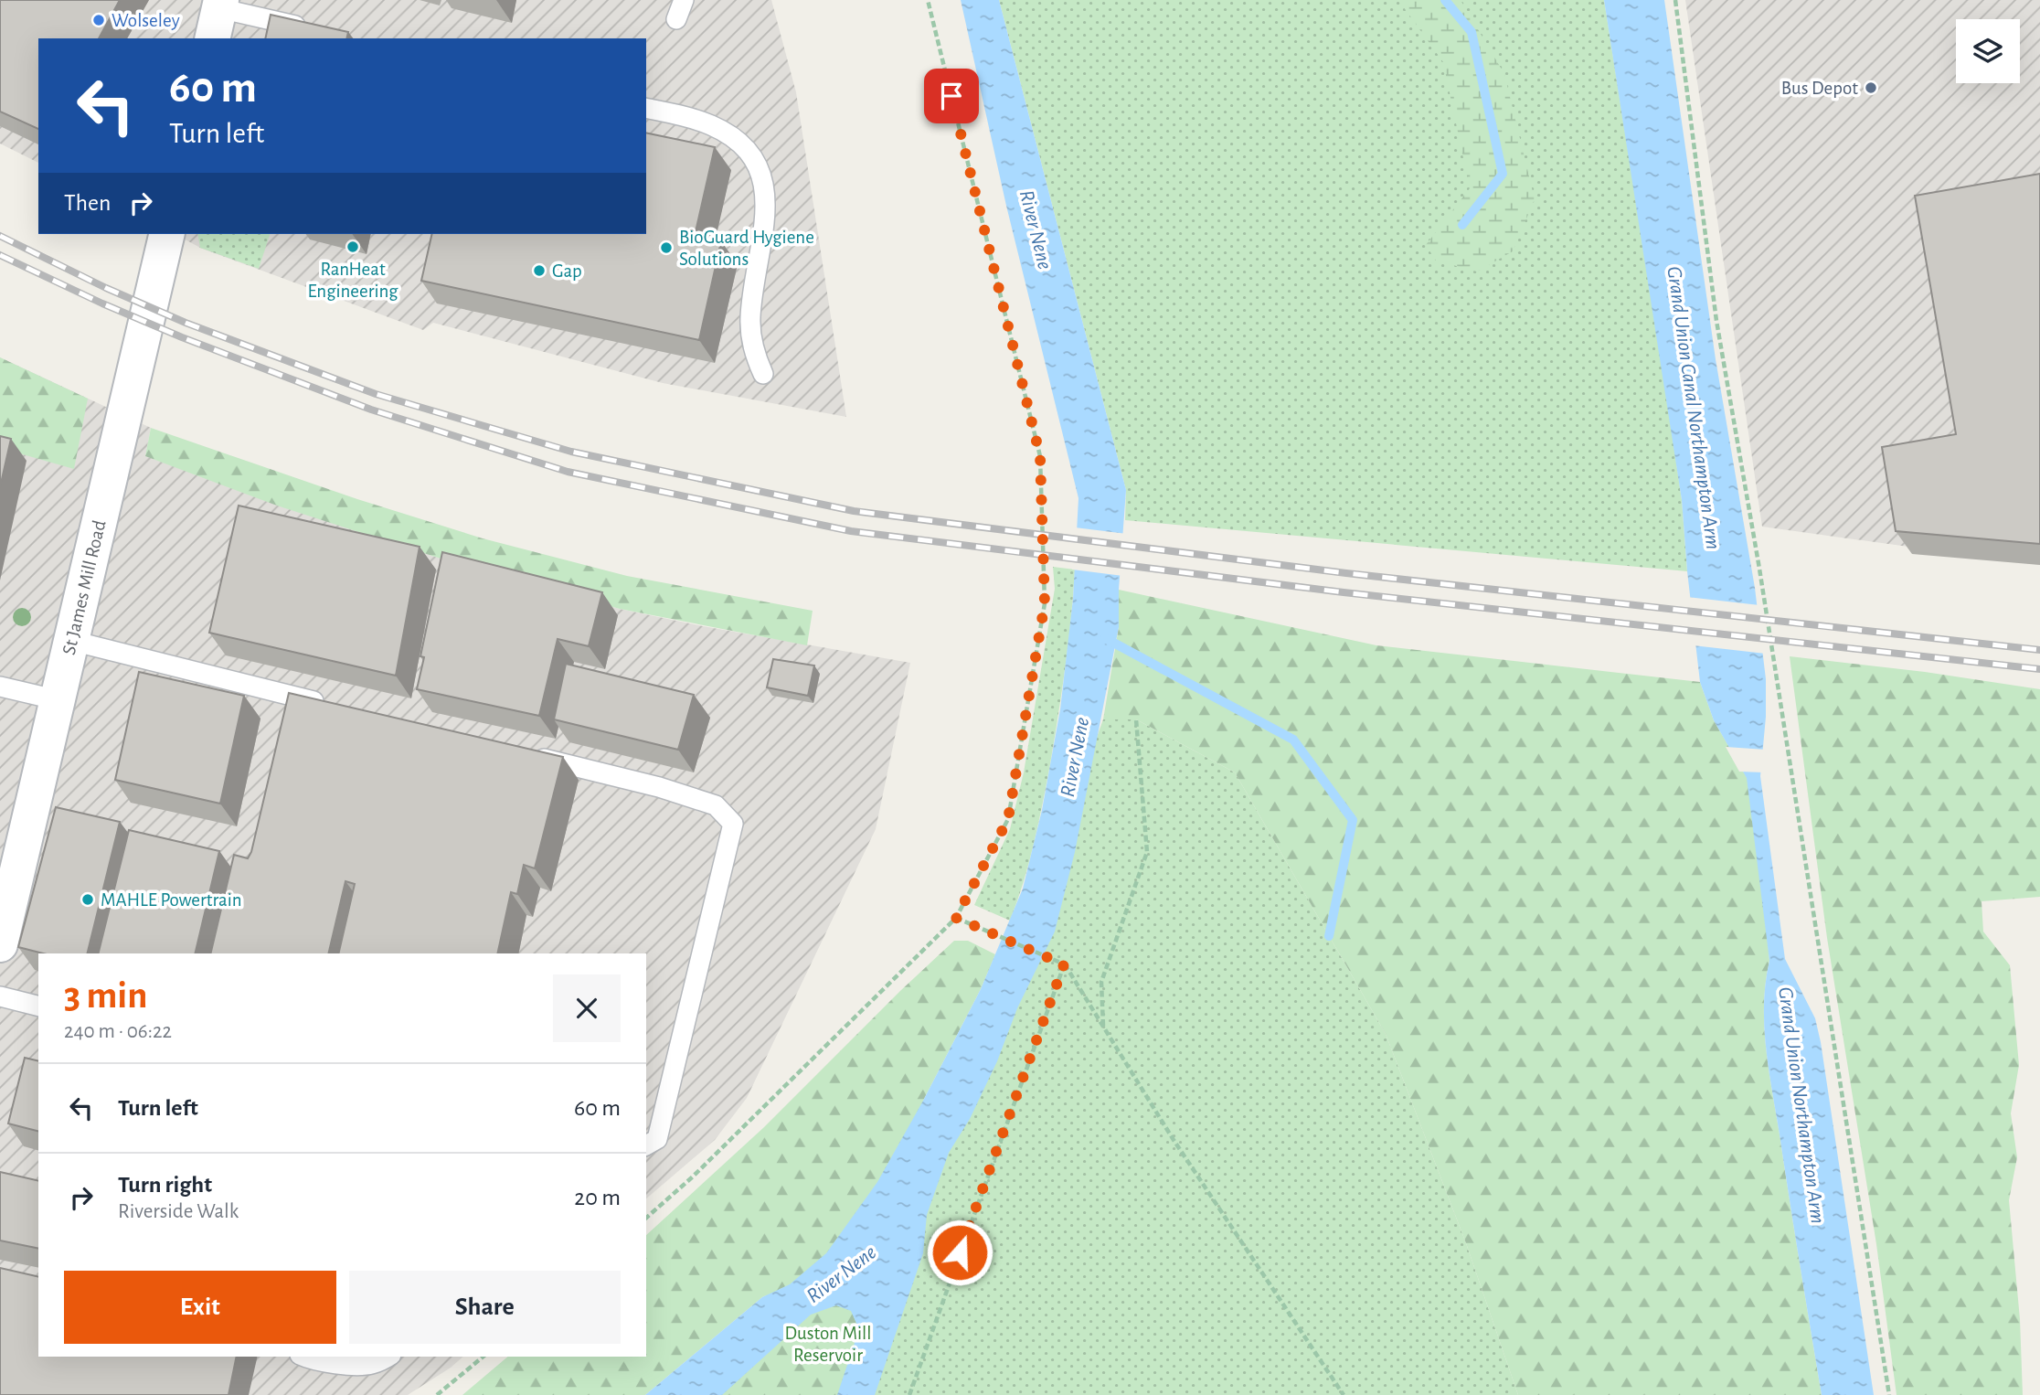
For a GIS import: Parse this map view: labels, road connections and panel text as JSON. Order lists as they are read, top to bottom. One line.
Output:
{"streets":{"street":["St James Mill Road"]},"water":["River Nene","Grand Union Canal Northampton Arm","Grand Union Northampton Arm"],"parks":["Duston Mill Reservoir"],"places":["Wolseley","Bus Depot","RanHeat Engineering","BioGuard Hygiene Solutions","Gap","MAHLE Powertrain"],"page":{"turn":["60 m","Turn left"],"then":"Then","heading":["3 min","240 m · 06:22"],"list":[{"name":"Turn left","value":"60 m"},{"name":"Turn right","note":"Riverside Walk","value":"20 m"}],"buttons":["Exit","Share"]}}
